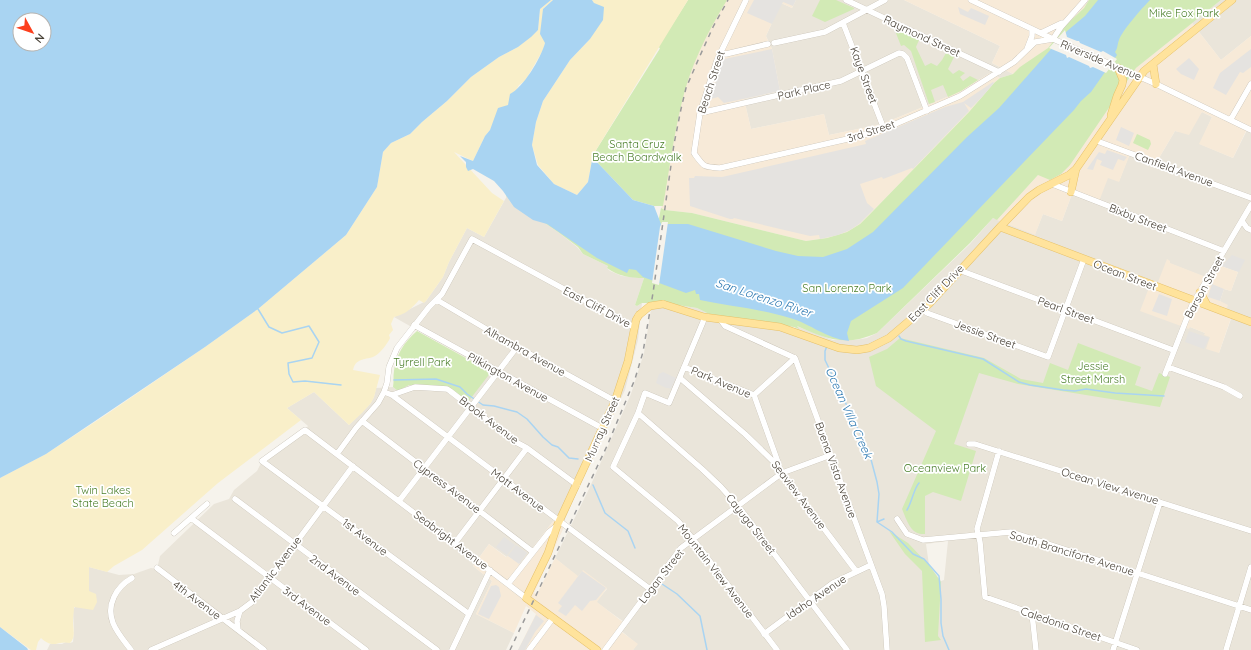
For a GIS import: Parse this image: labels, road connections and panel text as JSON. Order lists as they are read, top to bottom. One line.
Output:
{"streets":{"main road":["Ocean Street","East Cliff Drive","Murray Street","Seabright Avenue"],"street":["Raymond Street","Riverside Avenue","Kaye Street","Beach Street","Park Place","3rd Street","Canfield Avenue","Bixby Street","Barson Street","Pearl Street","Jessie Street","Alhambra Avenue","Pilkington Avenue","Park Avenue","Brook Avenue","Buena Vista Avenue","Cypress Avenue","Ocean View Avenue","Mott Avenue","Seaview Avenue","Cayuga Street","1st Avenue","South Branciforte Avenue","Atlantic Avenue","Mountain View Avenue","2nd Avenue","Logan Street","Idaho Avenue","4th Avenue","3rd Avenue","Caledonia Street"]},"crossings":[["Raymond Street","3rd Street"],["Riverside Avenue","3rd Street"],["Kaye Street","Park Place"],["Kaye Street","3rd Street"],["Beach Street","Park Place"],["Beach Street","3rd Street"],["Park Place","3rd Street"],["Bixby Street","Barson Street"],["Bixby Street","East Cliff Drive"],["Ocean Street","Barson Street"],["Ocean Street","East Cliff Drive"],["Barson Street","Pearl Street"],["East Cliff Drive","Pearl Street"],["East Cliff Drive","Jessie Street"],["East Cliff Drive","Alhambra Avenue"],["East Cliff Drive","Pilkington Avenue"],["East Cliff Drive","Murray Street"],["East Cliff Drive","Cypress Avenue"],["East Cliff Drive","Mott Avenue"],["East Cliff Drive","Seabright Avenue"],["Pearl Street","Jessie Street"],["Alhambra Avenue","Murray Street"],["Pilkington Avenue","Murray Street"],["Park Avenue","Seaview Avenue"],["Brook Avenue","Murray Street"],["Brook Avenue","Mott Avenue"],["Murray Street","Cypress Avenue"],["Murray Street","Mott Avenue"],["Murray Street","Seabright Avenue"],["Buena Vista Avenue","Logan Street"],["Buena Vista Avenue","Idaho Avenue"],["Mott Avenue","Logan Street"],["Seaview Avenue","Logan Street"],["Seaview Avenue","Idaho Avenue"],["Cayuga Street","Mountain View Avenue"],["Cayuga Street","Logan Street"],["Cayuga Street","Idaho Avenue"],["1st Avenue","Seabright Avenue"],["1st Avenue","Atlantic Avenue"],["Seabright Avenue","Atlantic Avenue"],["South Branciforte Avenue","Caledonia Street"],["Atlantic Avenue","2nd Avenue"],["Atlantic Avenue","4th Avenue"],["Atlantic Avenue","3rd Avenue"],["Mountain View Avenue","Logan Street"],["Mountain View Avenue","Idaho Avenue"]],"water":["San Lorenzo River","Ocean Villa Creek"],"parks":["Mike Fox Park","Santa Cruz Beach Boardwalk","San Lorenzo Park","Tyrrell Park","Jessie Street Marsh","Oceanview Park","Twin Lakes State Beach"],"north":"bottom right"}
